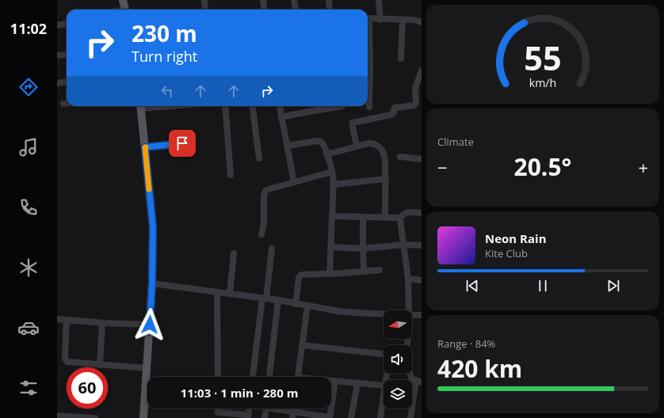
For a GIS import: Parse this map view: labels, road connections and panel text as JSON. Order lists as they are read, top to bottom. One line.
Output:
{"north":"left","page":{"tabs":"11:02","turn":["230 m","Turn right"],"tile":["Climate",["Range · 84%","420 km"]],"heat":["−","20.5°","+"],"song":["Neon Rain","Kite Club"],"limit":"60","trip":"11:03 · 1 min · 280 m","gauge":["55","km/h"]}}
